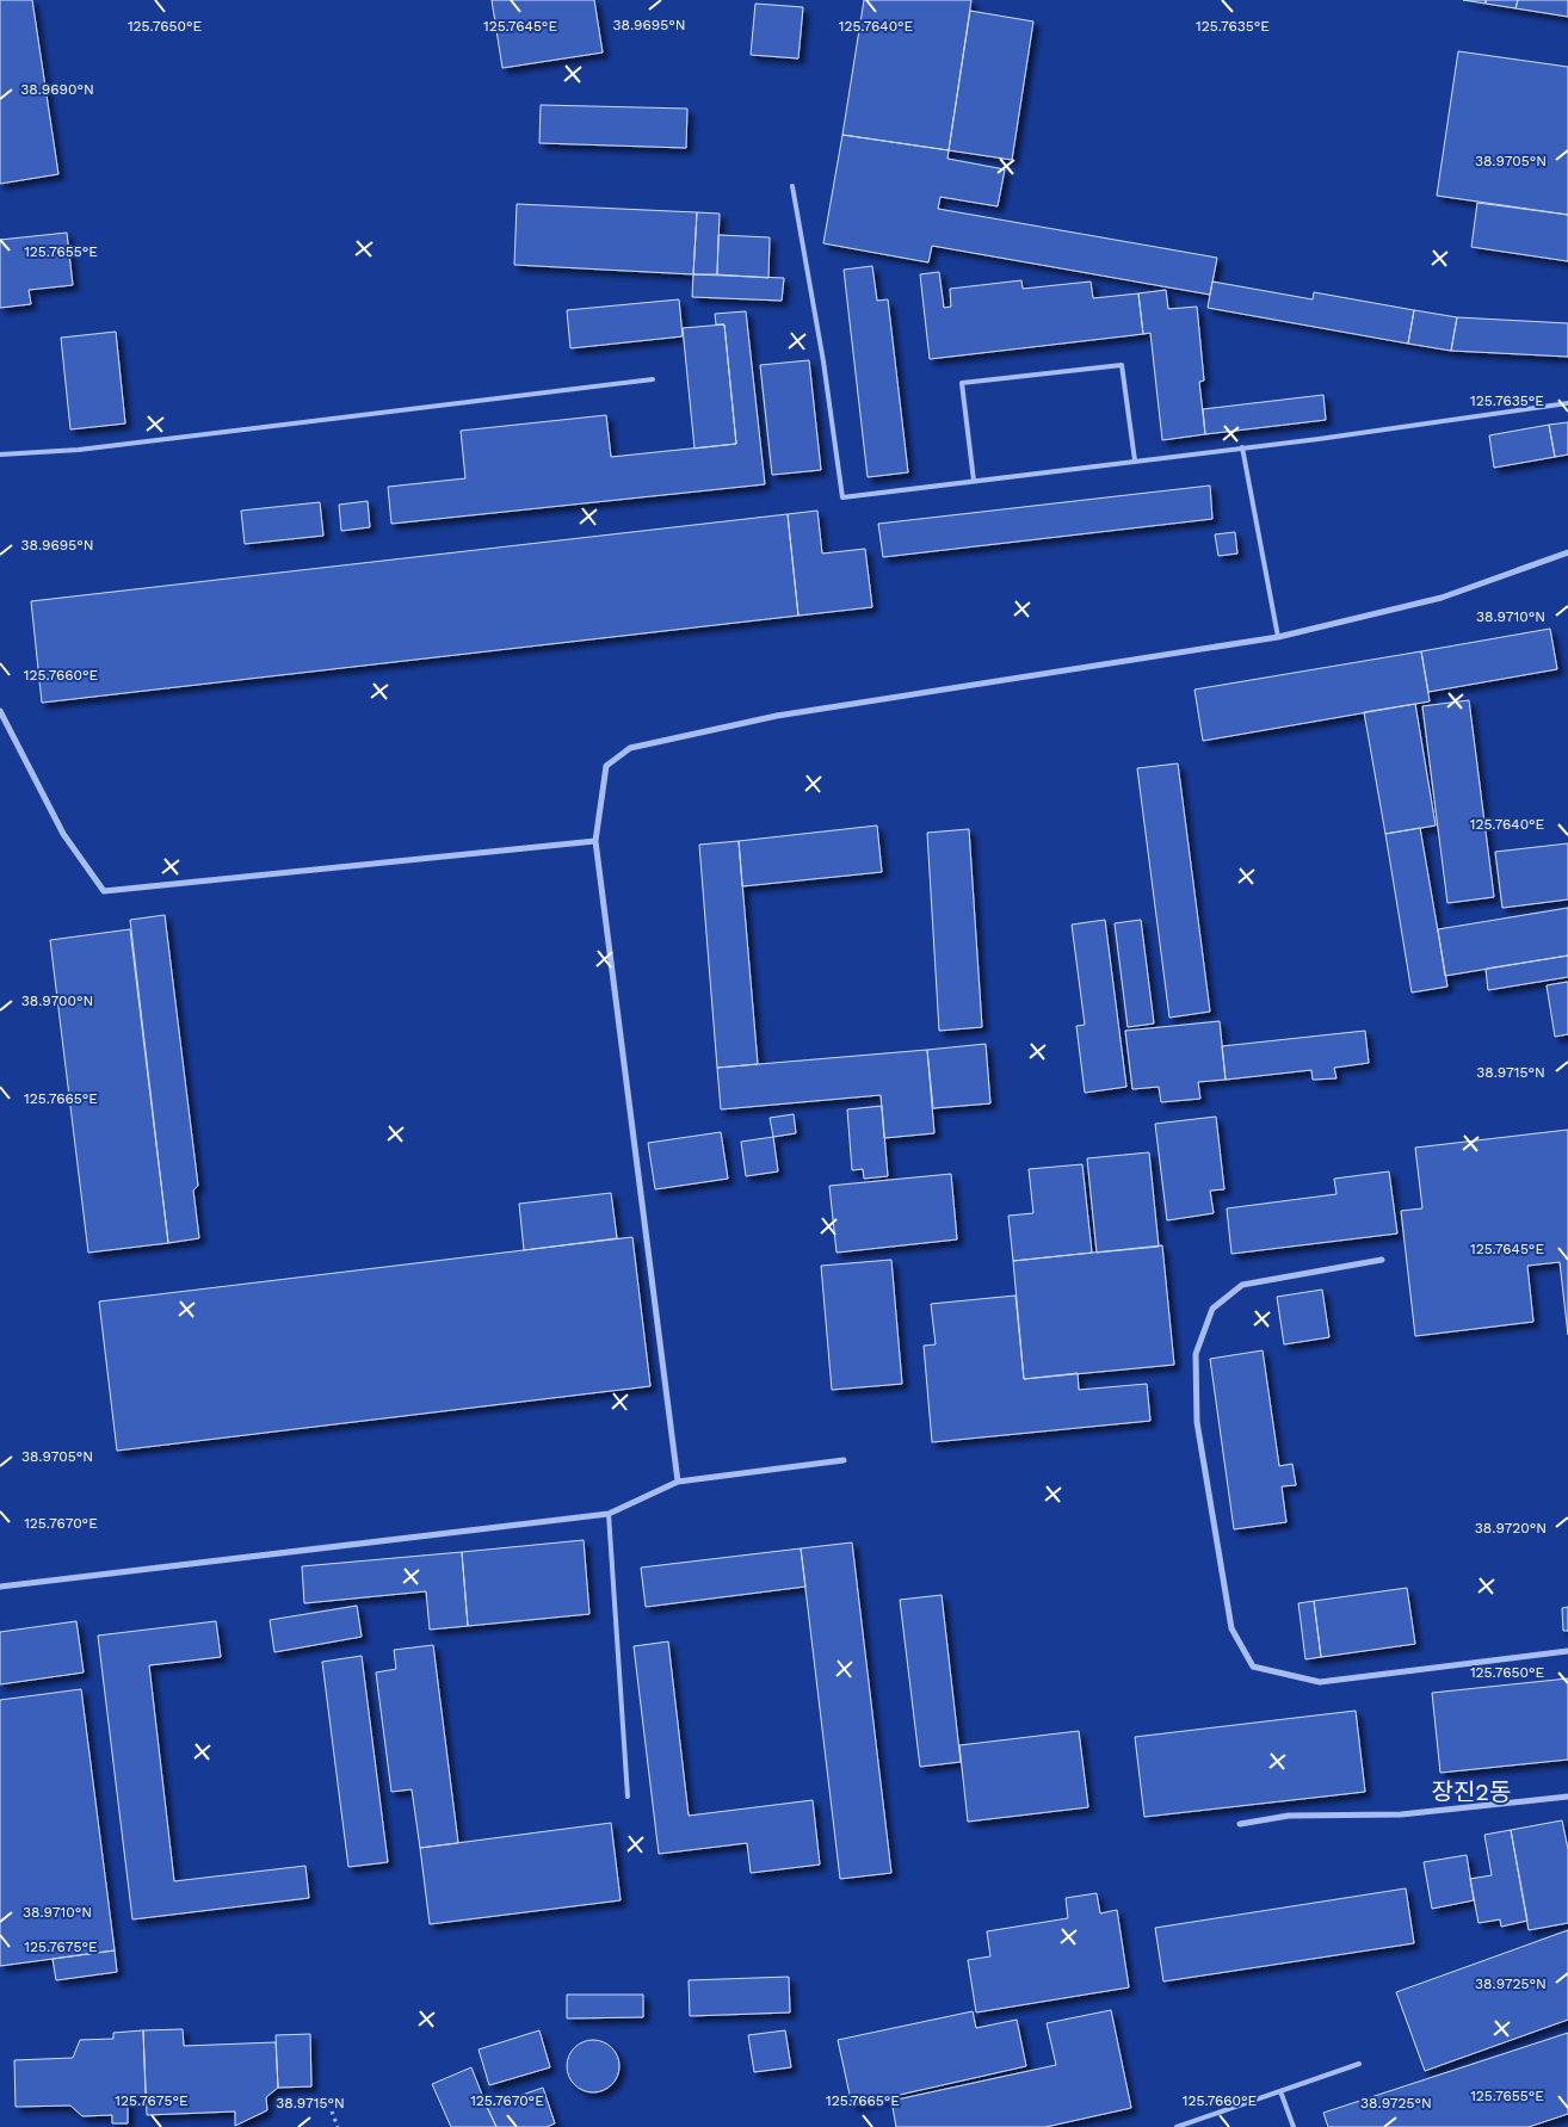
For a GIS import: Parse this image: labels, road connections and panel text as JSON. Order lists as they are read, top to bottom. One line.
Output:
{"districts":["장진2동"],"coordinates":["38.9695°N","125.7650°E","125.7645°E","125.7640°E","125.7635°E","38.9690°N","38.9705°N","125.7655°E","38.9710°N","125.7660°E","38.9700°N","38.9715°N","125.7665°E","125.7670°E","38.9720°N","125.7675°E","38.9725°N"]}
